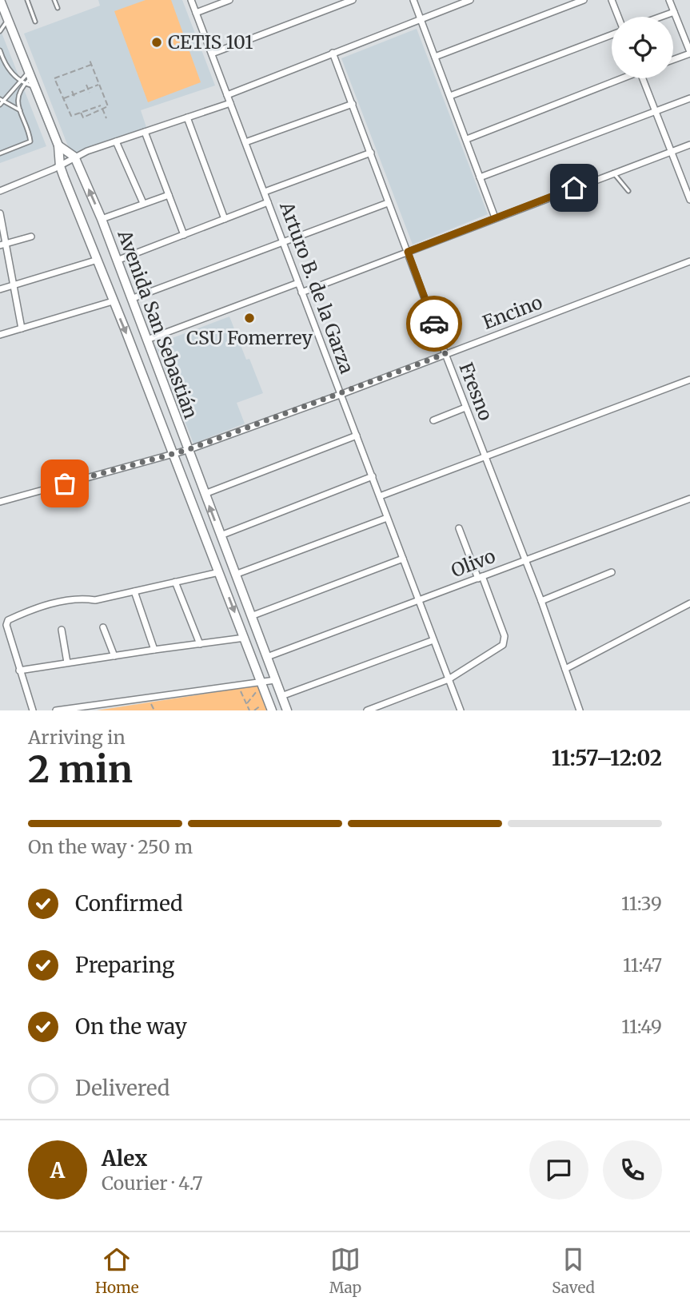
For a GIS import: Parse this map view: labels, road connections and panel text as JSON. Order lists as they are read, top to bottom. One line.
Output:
{"streets":{"main road":["Avenida San Sebastián"],"street":["Arturo B. de la Garza","Encino","Fresno","Olivo"]},"crossings":[["Arturo B. de la Garza","Encino"],["Arturo B. de la Garza","Olivo"],["Encino","Avenida San Sebastián"],["Encino","Fresno"],["Avenida San Sebastián","Olivo"],["Fresno","Olivo"]],"places":["CETIS 101","CSU Fomerrey"],"page":{"heading":["2 min","Arriving in","11:57–12:02"],"panel":["Alex","Courier · 4.7"],"bar":"On the way · 250 m","list":[["Confirmed","11:39"],["Preparing","11:47"],["On the way","11:49"],"Delivered"],"round":"A","tabs":["Home","Map","Saved"]}}
